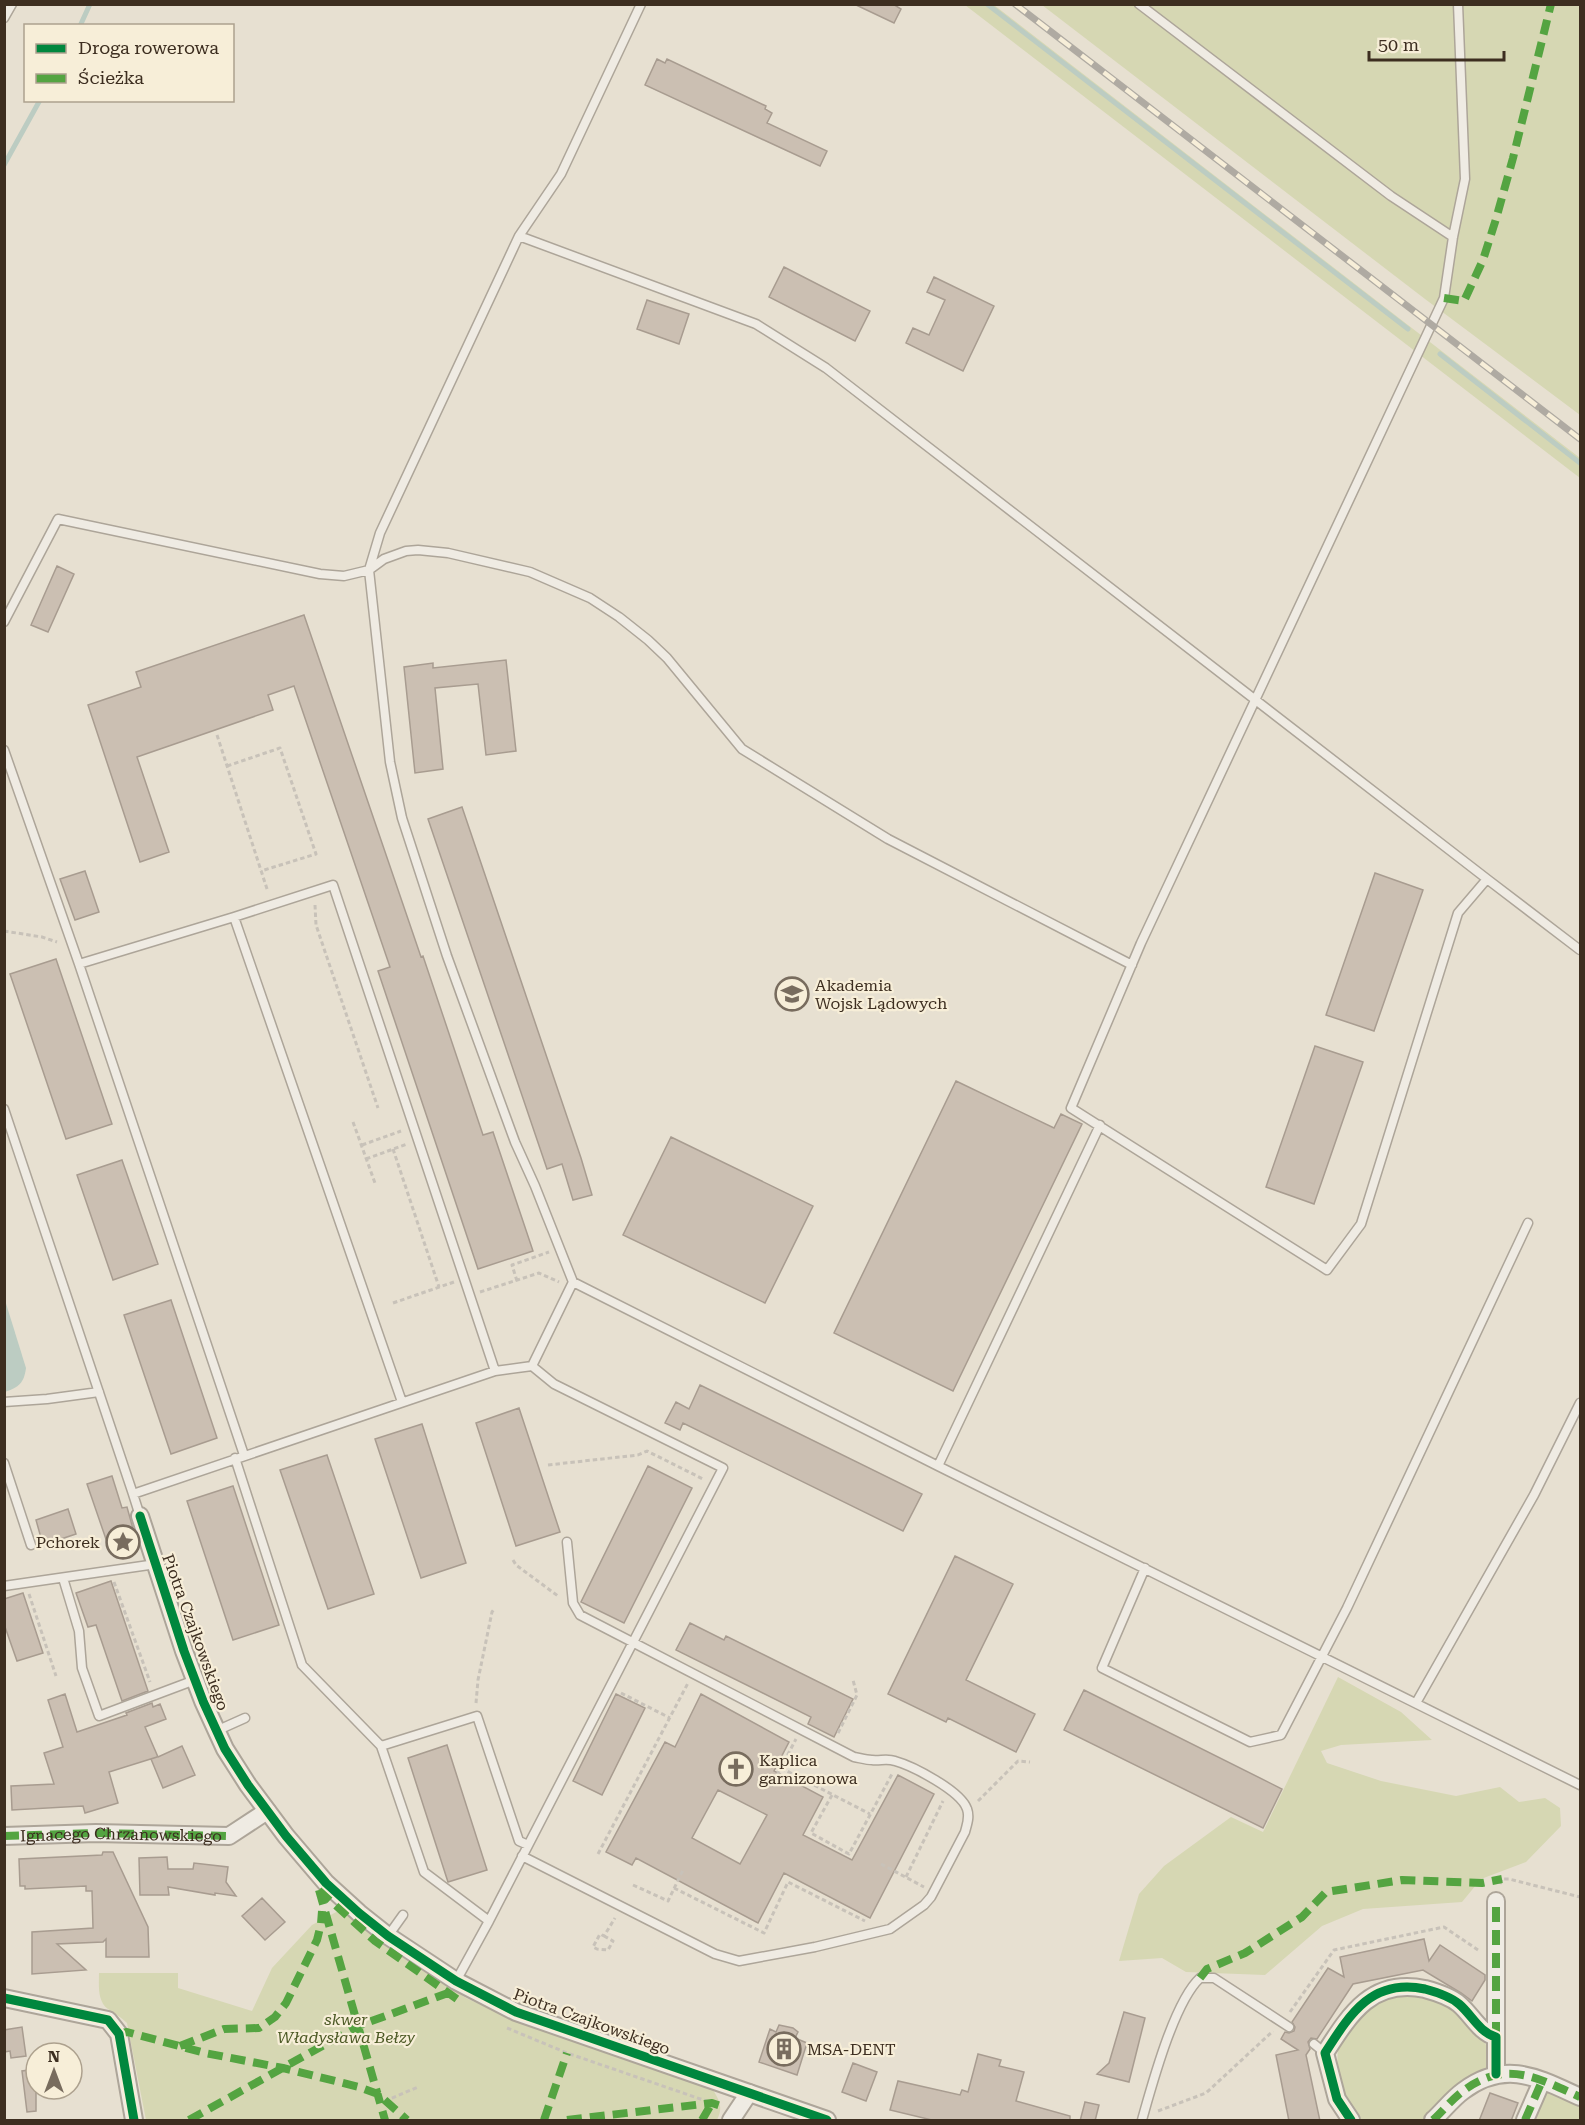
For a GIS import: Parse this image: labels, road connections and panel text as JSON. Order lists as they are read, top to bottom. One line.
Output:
{"streets":{"street":["Piotra Czajkowskiego","Ignacego Chrzanowskiego"]},"crossings":[["Piotra Czajkowskiego","Ignacego Chrzanowskiego"]],"parks":["skwer Władysława Bełzy"],"places":{"school or university":["Akademia Wojsk Lądowych"],"place":["Pchorek"],"church":["Kaplica garnizonowa"],"building":["MSA-DENT"]},"legend":["Droga rowerowa","Ścieżka"],"scale_bar":"50 m","north":"top"}
